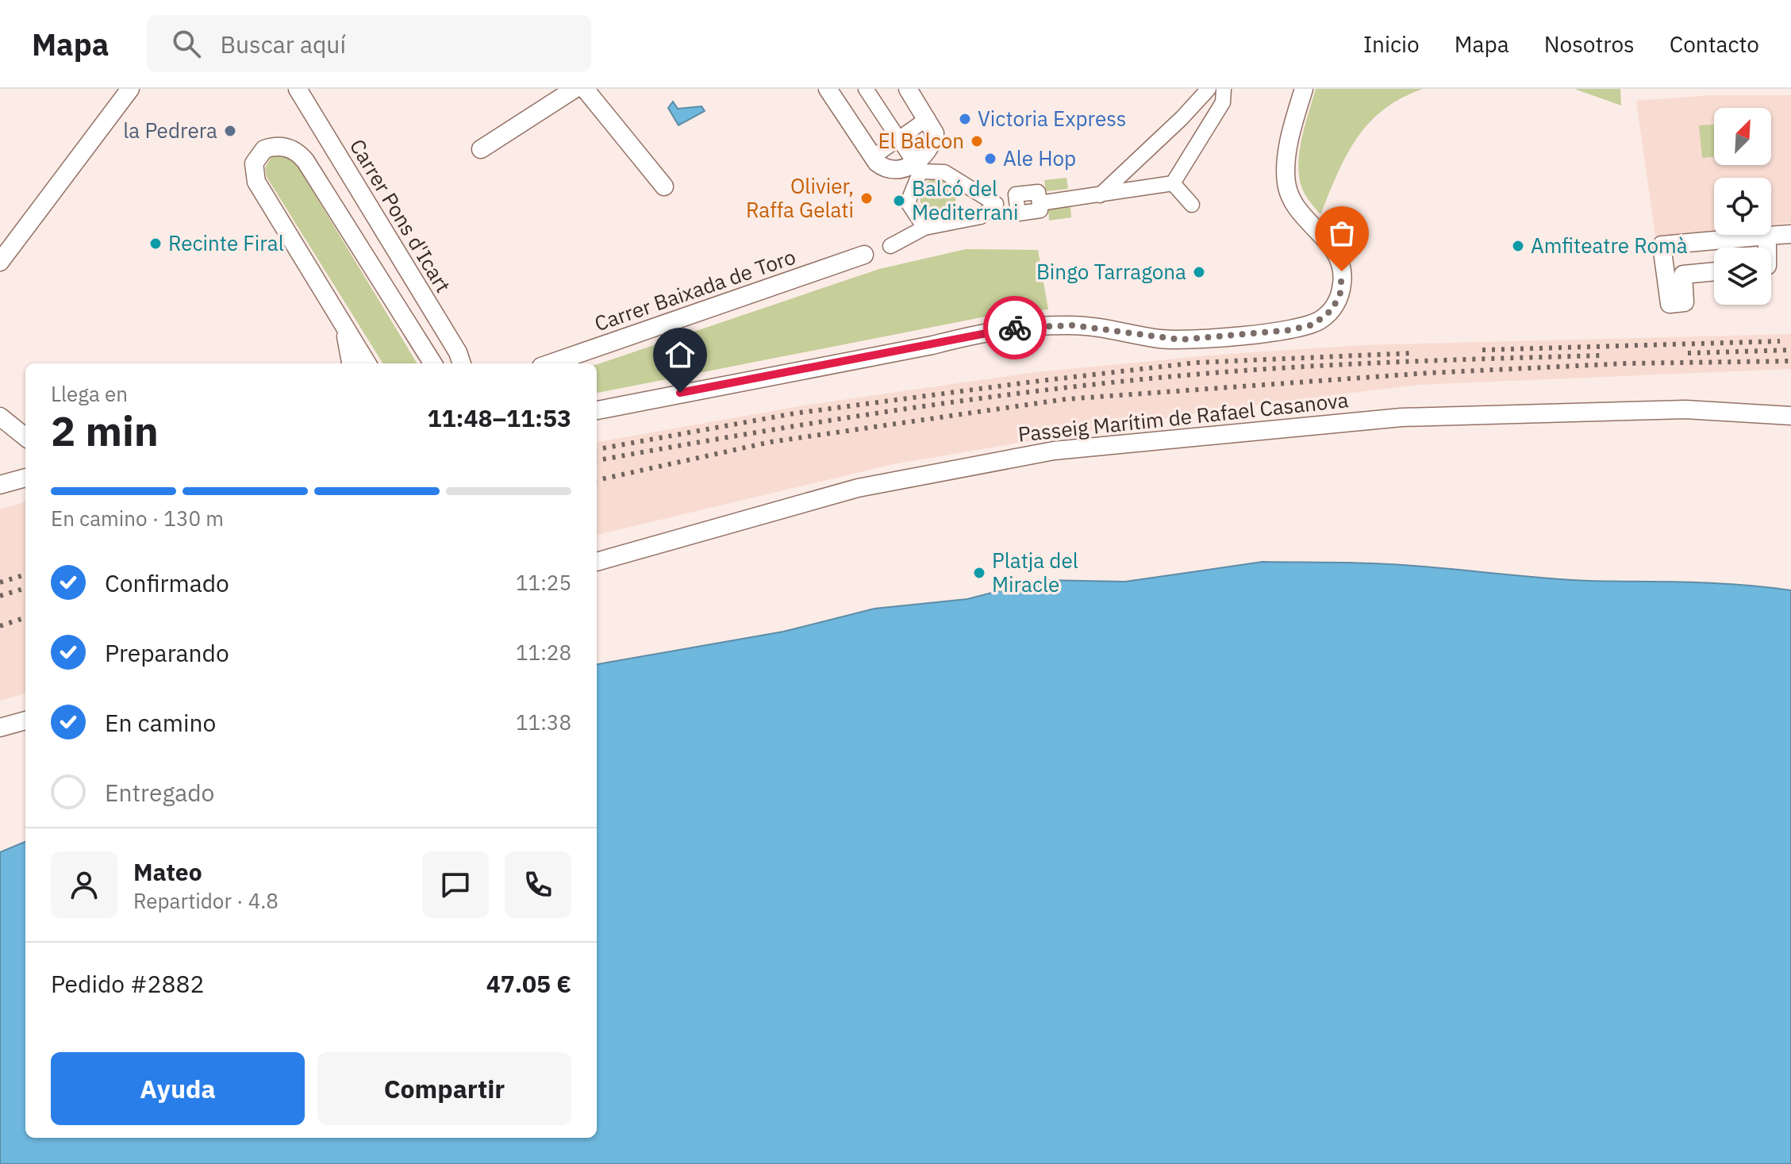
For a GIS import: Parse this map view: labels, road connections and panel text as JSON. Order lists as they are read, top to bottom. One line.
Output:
{"streets":{"street":["Carrer Pons d'Icart","Carrer Baixada de Toro","Passeig Marítim de Rafael Casanova"]},"places":["Victoria Express","la Pedrera","El Balcon","Ale Hop","Olivier, Raffa Gelati","Balcó del Mediterrani","Recinte Firal","Amfiteatre Romà","Bingo Tarragona","Platja del Miracle"],"north":"top right","page":{"header":"Mapa","search":"Buscar aquí","nav":["Inicio","Mapa","Nosotros","Contacto"],"heading":["2 min","Llega en","11:48–11:53"],"panel":["Mateo","Repartidor · 4.8","Pedido #2882","47.05 €"],"bar":"En camino · 130 m","list":[["Confirmado","11:25"],["Preparando","11:28"],["En camino","11:38"],"Entregado"],"buttons":["Ayuda","Compartir"]}}
